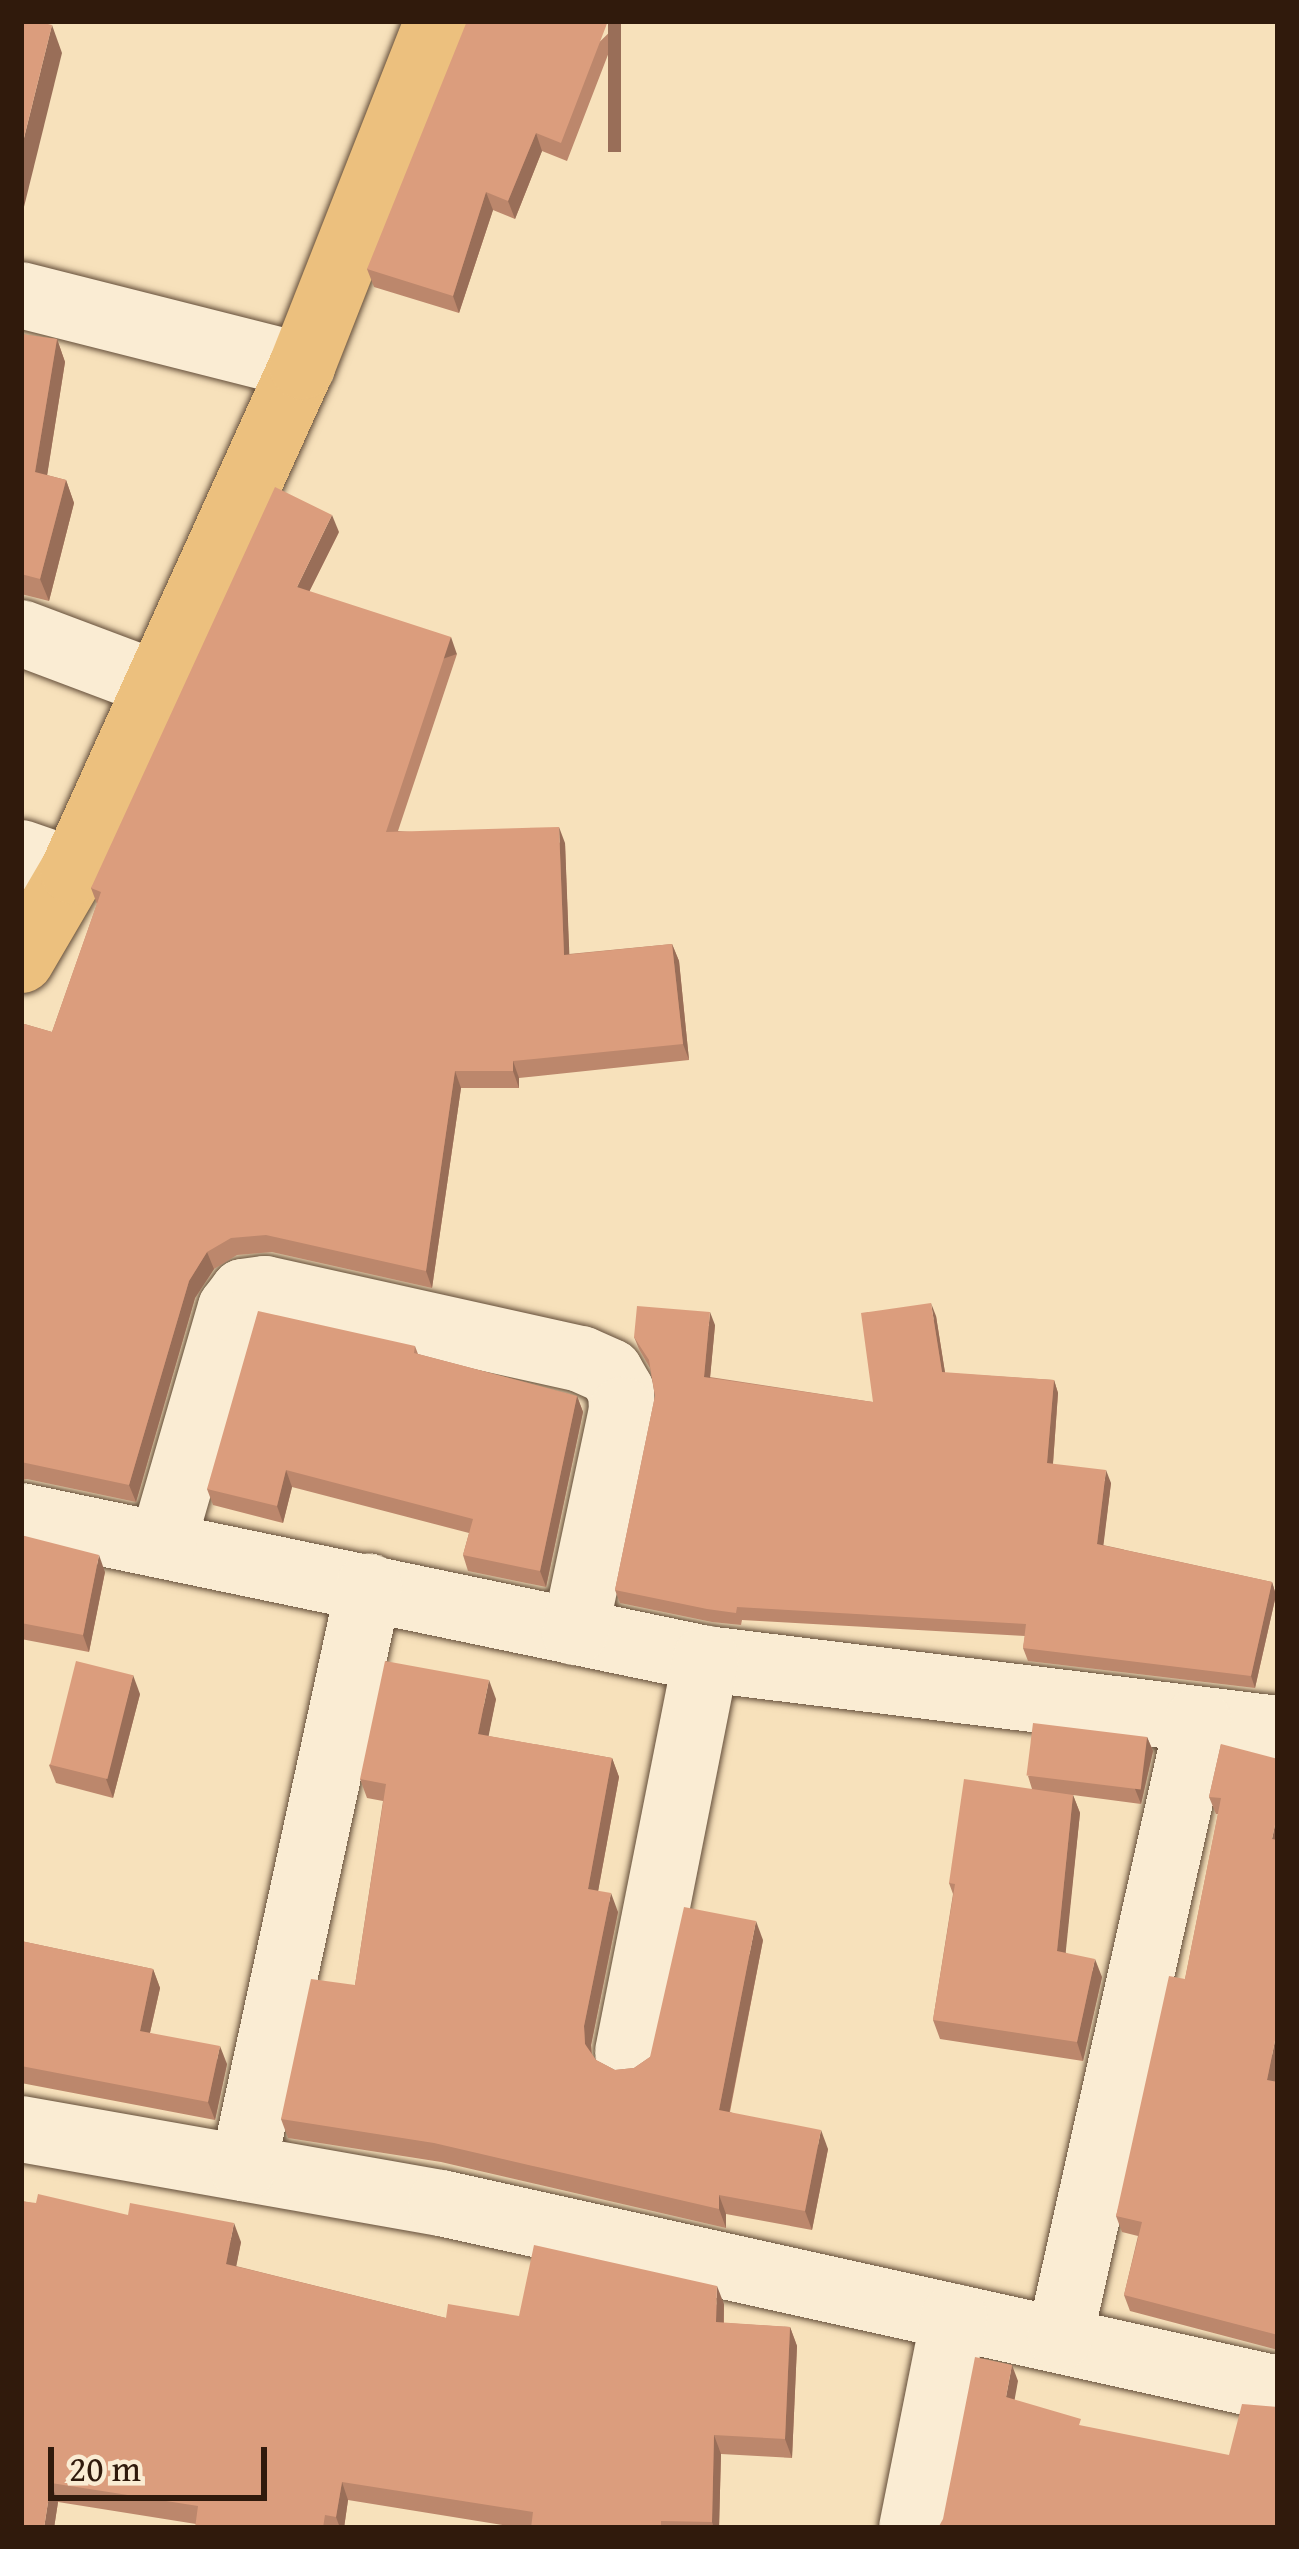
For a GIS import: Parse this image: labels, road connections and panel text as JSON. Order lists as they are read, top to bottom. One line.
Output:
{"scale_bar":"20 m"}
